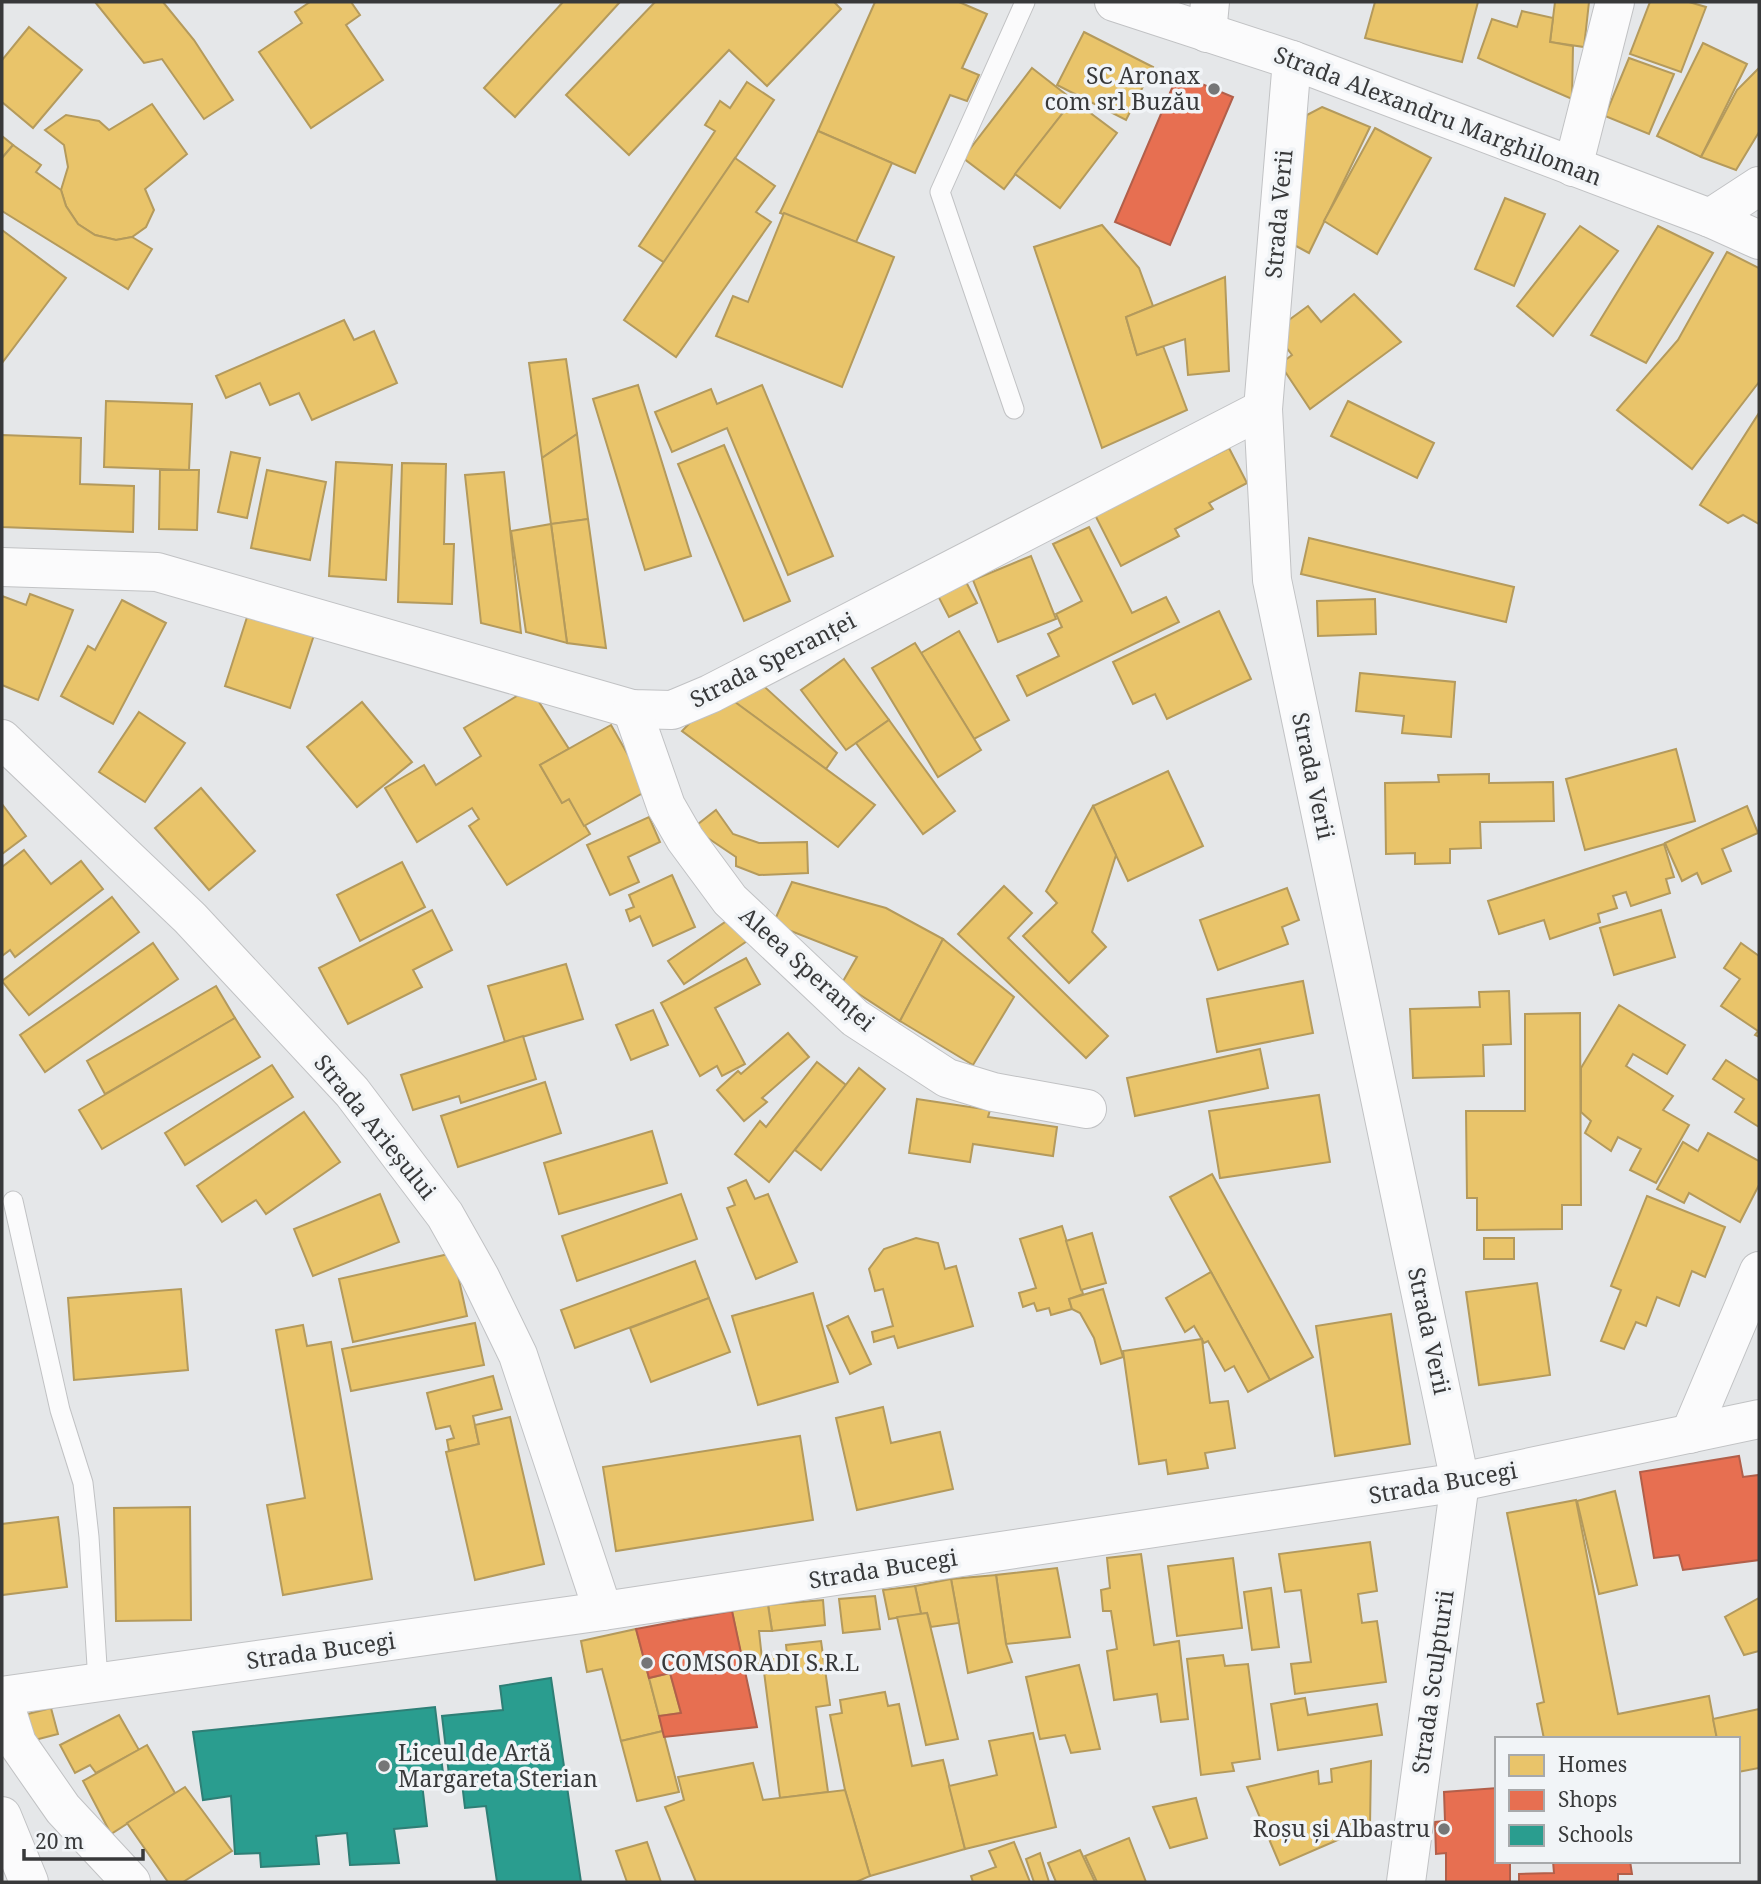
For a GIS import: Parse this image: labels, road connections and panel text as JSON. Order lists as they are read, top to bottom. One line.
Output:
{"streets":{"street":["Strada Alexandru Marghiloman","Strada Verii","Strada Speranței","Aleea Speranței","Strada Arieșului","Strada Bucegi","Strada Sculpturii"]},"crossings":[["Strada Alexandru Marghiloman","Strada Verii"],["Strada Verii","Strada Speranței"],["Strada Verii","Strada Bucegi"],["Strada Verii","Strada Sculpturii"],["Strada Speranței","Aleea Speranței"],["Strada Arieșului","Strada Bucegi"],["Strada Bucegi","Strada Sculpturii"]],"places":["SC Aronax com srl Buzău","COMSORADI S.R.L","Liceul de Artă Margareta Sterian","Roșu și Albastru"],"legend":["Homes","Shops","Schools"],"scale_bar":"20 m"}
